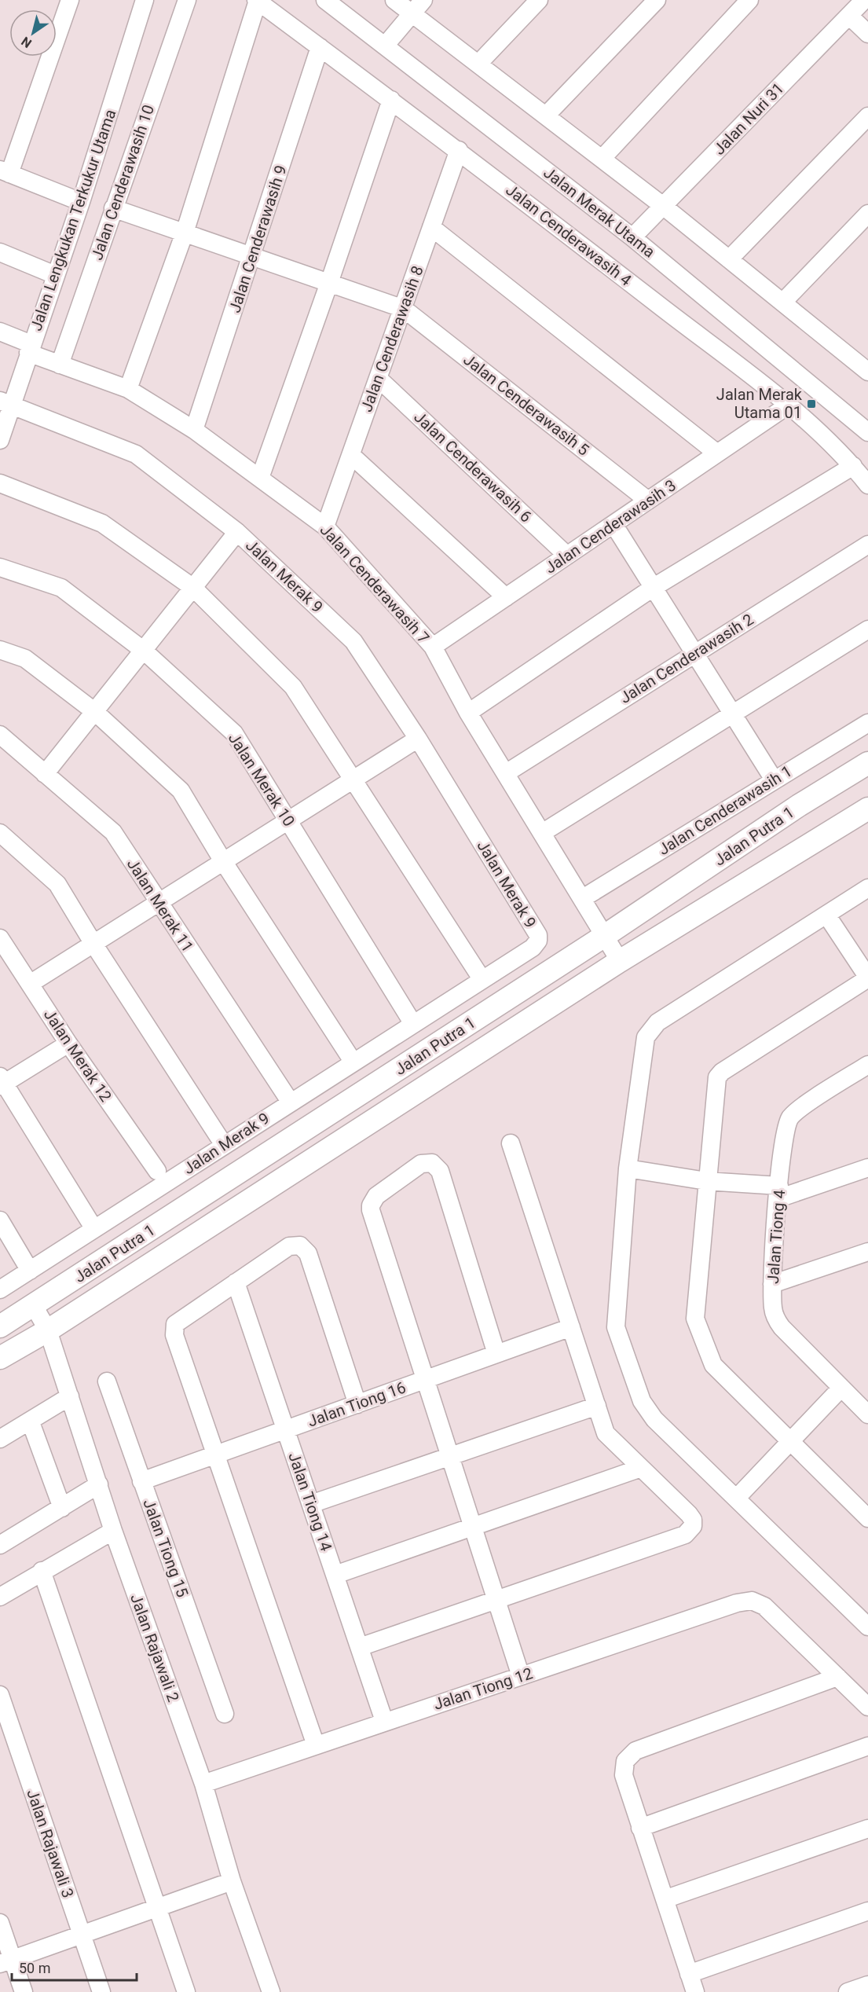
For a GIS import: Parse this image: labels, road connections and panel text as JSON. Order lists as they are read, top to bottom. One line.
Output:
{"streets":{"main road":["Jalan Putra 1"],"street":["Jalan Nuri 31","Jalan Cenderawasih 10","Jalan Merak Utama","Jalan Lengkukan Terkukur Utama","Jalan Cenderawasih 4","Jalan Cenderawasih 9","Jalan Cenderawasih 8","Jalan Cenderawasih 5","Jalan Cenderawasih 6","Jalan Cenderawasih 3","Jalan Merak 9","Jalan Cenderawasih 7","Jalan Cenderawasih 2","Jalan Merak 10","Jalan Cenderawasih 1","Jalan Merak 11","Jalan Merak 12","Jalan Tiong 4","Jalan Tiong 16","Jalan Tiong 14","Jalan Tiong 15","Jalan Rajawali 2","Jalan Tiong 12","Jalan Rajawali 3"]},"crossings":[["Jalan Nuri 31","Jalan Merak Utama"],["Jalan Cenderawasih 10","Jalan Cenderawasih 5"],["Jalan Cenderawasih 10","Jalan Cenderawasih 7"],["Jalan Lengkukan Terkukur Utama","Jalan Merak 9"],["Jalan Lengkukan Terkukur Utama","Jalan Cenderawasih 7"],["Jalan Cenderawasih 4","Jalan Cenderawasih 9"],["Jalan Cenderawasih 4","Jalan Cenderawasih 8"],["Jalan Cenderawasih 4","Jalan Cenderawasih 3"],["Jalan Cenderawasih 9","Jalan Cenderawasih 5"],["Jalan Cenderawasih 9","Jalan Cenderawasih 7"],["Jalan Cenderawasih 8","Jalan Cenderawasih 5"],["Jalan Cenderawasih 8","Jalan Cenderawasih 6"],["Jalan Cenderawasih 8","Jalan Cenderawasih 7"],["Jalan Cenderawasih 5","Jalan Cenderawasih 3"],["Jalan Cenderawasih 6","Jalan Cenderawasih 3"],["Jalan Cenderawasih 3","Jalan Cenderawasih 7"],["Jalan Merak 9","Jalan Merak 10"],["Jalan Merak 9","Jalan Merak 11"],["Jalan Cenderawasih 7","Jalan Cenderawasih 2"],["Jalan Cenderawasih 7","Jalan Cenderawasih 1"],["Jalan Cenderawasih 7","Jalan Putra 1"],["Jalan Putra 1","Jalan Rajawali 2"],["Jalan Tiong 16","Jalan Tiong 14"],["Jalan Tiong 16","Jalan Tiong 15"],["Jalan Tiong 14","Jalan Tiong 12"],["Jalan Rajawali 2","Jalan Tiong 12"]],"places":{"transit":["Jalan Merak Utama 01"]},"scale_bar":"50 m","north":"bottom left"}
